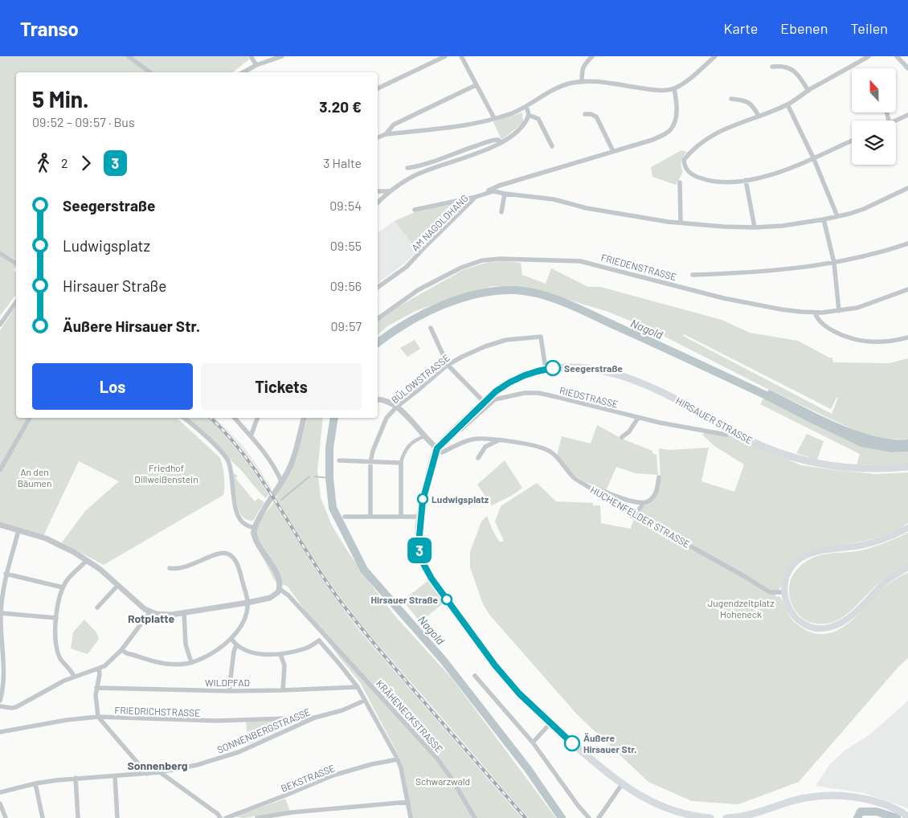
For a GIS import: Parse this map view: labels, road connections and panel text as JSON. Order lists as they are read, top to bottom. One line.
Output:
{"streets":{"main road":["HIRSAUER STRASSE"],"street":["AM NAGOLDHANG","FRIEDENSTRASSE","BÜLOWSTRASSE","RIEDSTRASSE","HUCHENFELDER STRASSE","WILDPFAD","FRIEDRICHSTRASSE","KRÄHENECKSTRASSE","SONNENBERGSTRASSE","BEKSTRASSE"]},"crossings":[["BÜLOWSTRASSE","HIRSAUER STRASSE"],["RIEDSTRASSE","HIRSAUER STRASSE"],["HIRSAUER STRASSE","HUCHENFELDER STRASSE"],["FRIEDRICHSTRASSE","SONNENBERGSTRASSE"]],"districts":["Rotplatte","Sonnenberg"],"water":["Nagold"],"parks":["Friedhof Dillweißenstein","An den Bäumen","Jugendzeltplatz Hoheneck","Schwarzwald"],"places":["Seegerstraße","Ludwigsplatz","Hirsauer Straße","Äußere Hirsauer Str."],"lines":["bus line 3"],"north":"top","page":{"header":"Transo","nav":["Karte","Ebenen","Teilen"],"on_map":"3","heading":["5 Min.","09:52 – 09:57 · Bus","3.20 €"],"legs":["2","3","3 Halte"],"list":[{"name":"Seegerstraße","value":"09:54"},{"name":"Ludwigsplatz","value":"09:55"},{"name":"Hirsauer Straße","value":"09:56"},{"name":"Äußere Hirsauer Str.","value":"09:57"}],"buttons":["Los","Tickets"]}}
